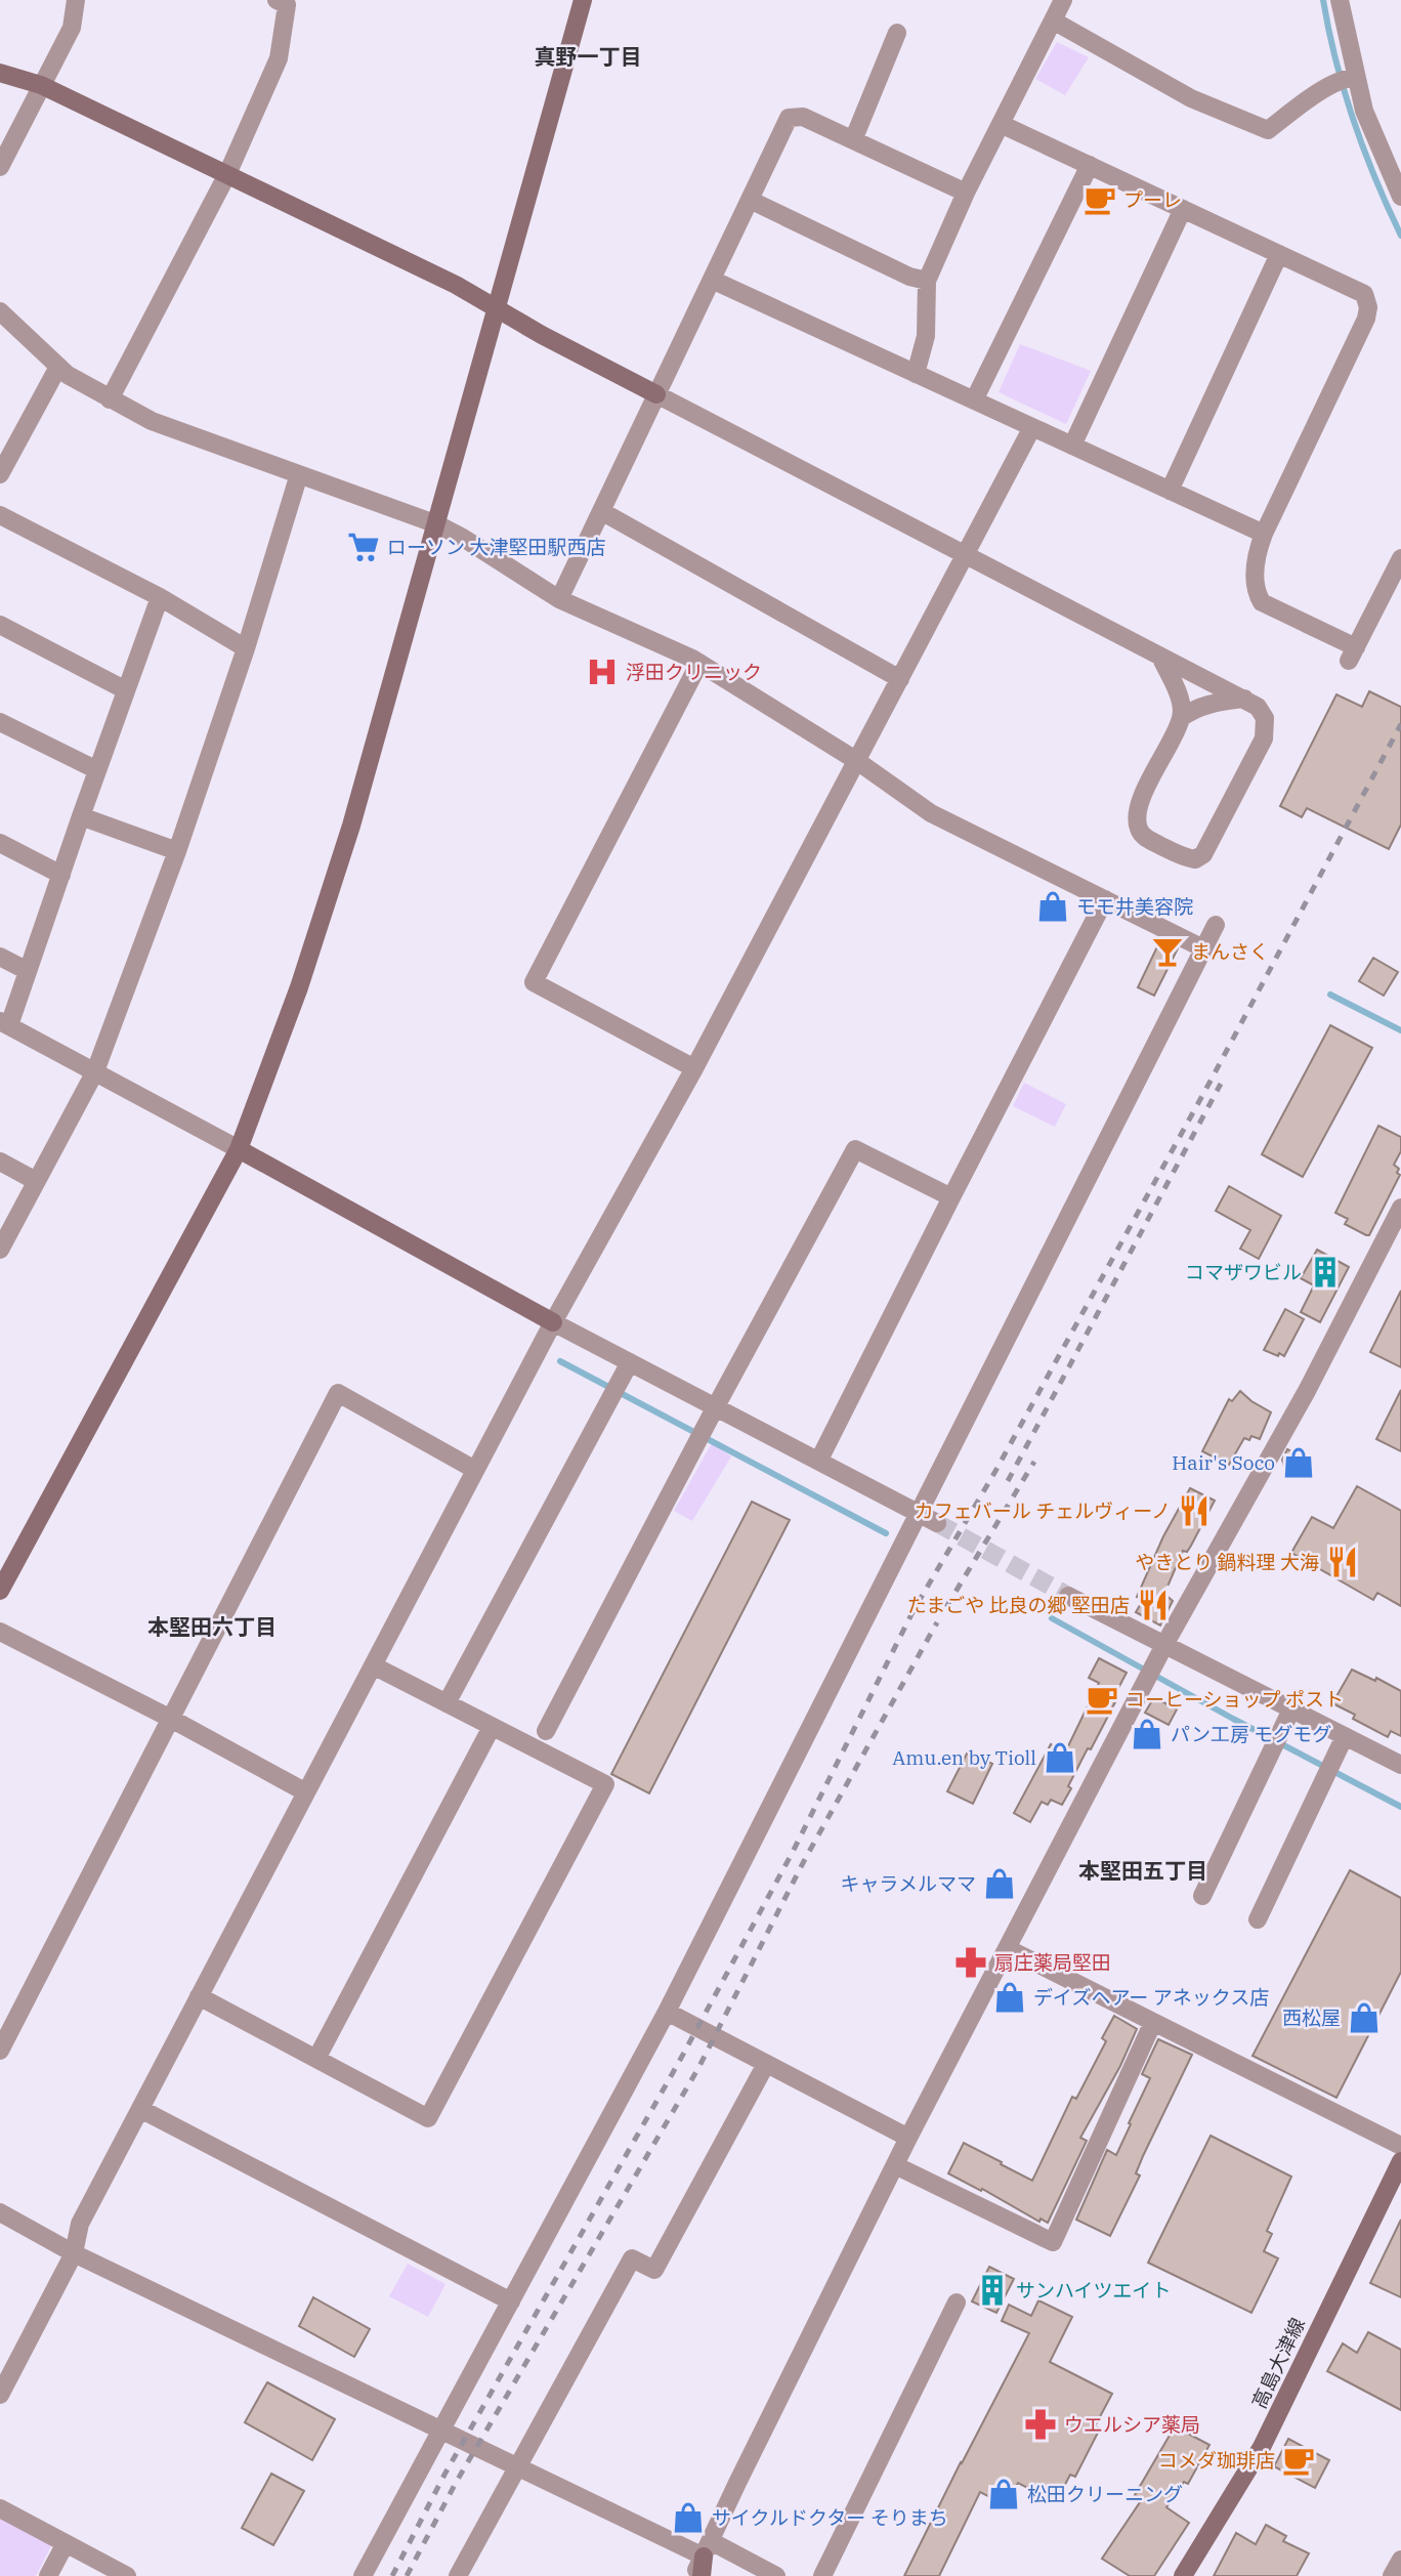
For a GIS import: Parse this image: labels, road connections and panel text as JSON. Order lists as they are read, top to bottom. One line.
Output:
{"streets":{"street":["高島大津線"]},"districts":["真野一丁目","本堅田六丁目","本堅田五丁目"],"places":{"cafe":["プーレ","コーヒーショップ ポスト","コメダ珈琲店"],"supermarket":["ローソン 大津堅田駅西店"],"hospital":["浮田クリニック"],"shop":["モモ井美容院","Hair's Soco","パン工房 モグモグ","Amu.en by Tioll","キャラメルママ","デイズヘアー アネックス店","西松屋","松田クリーニング","サイクルドクター そりまち"],"bar":["まんさく"],"building":["コマザワビル","サンハイツエイト"],"restaurant":["カフェバール チェルヴィーノ","やきとり 鍋料理 大海","たまごや 比良の郷 堅田店"],"pharmacy":["扇庄薬局堅田","ウエルシア薬局"]}}
